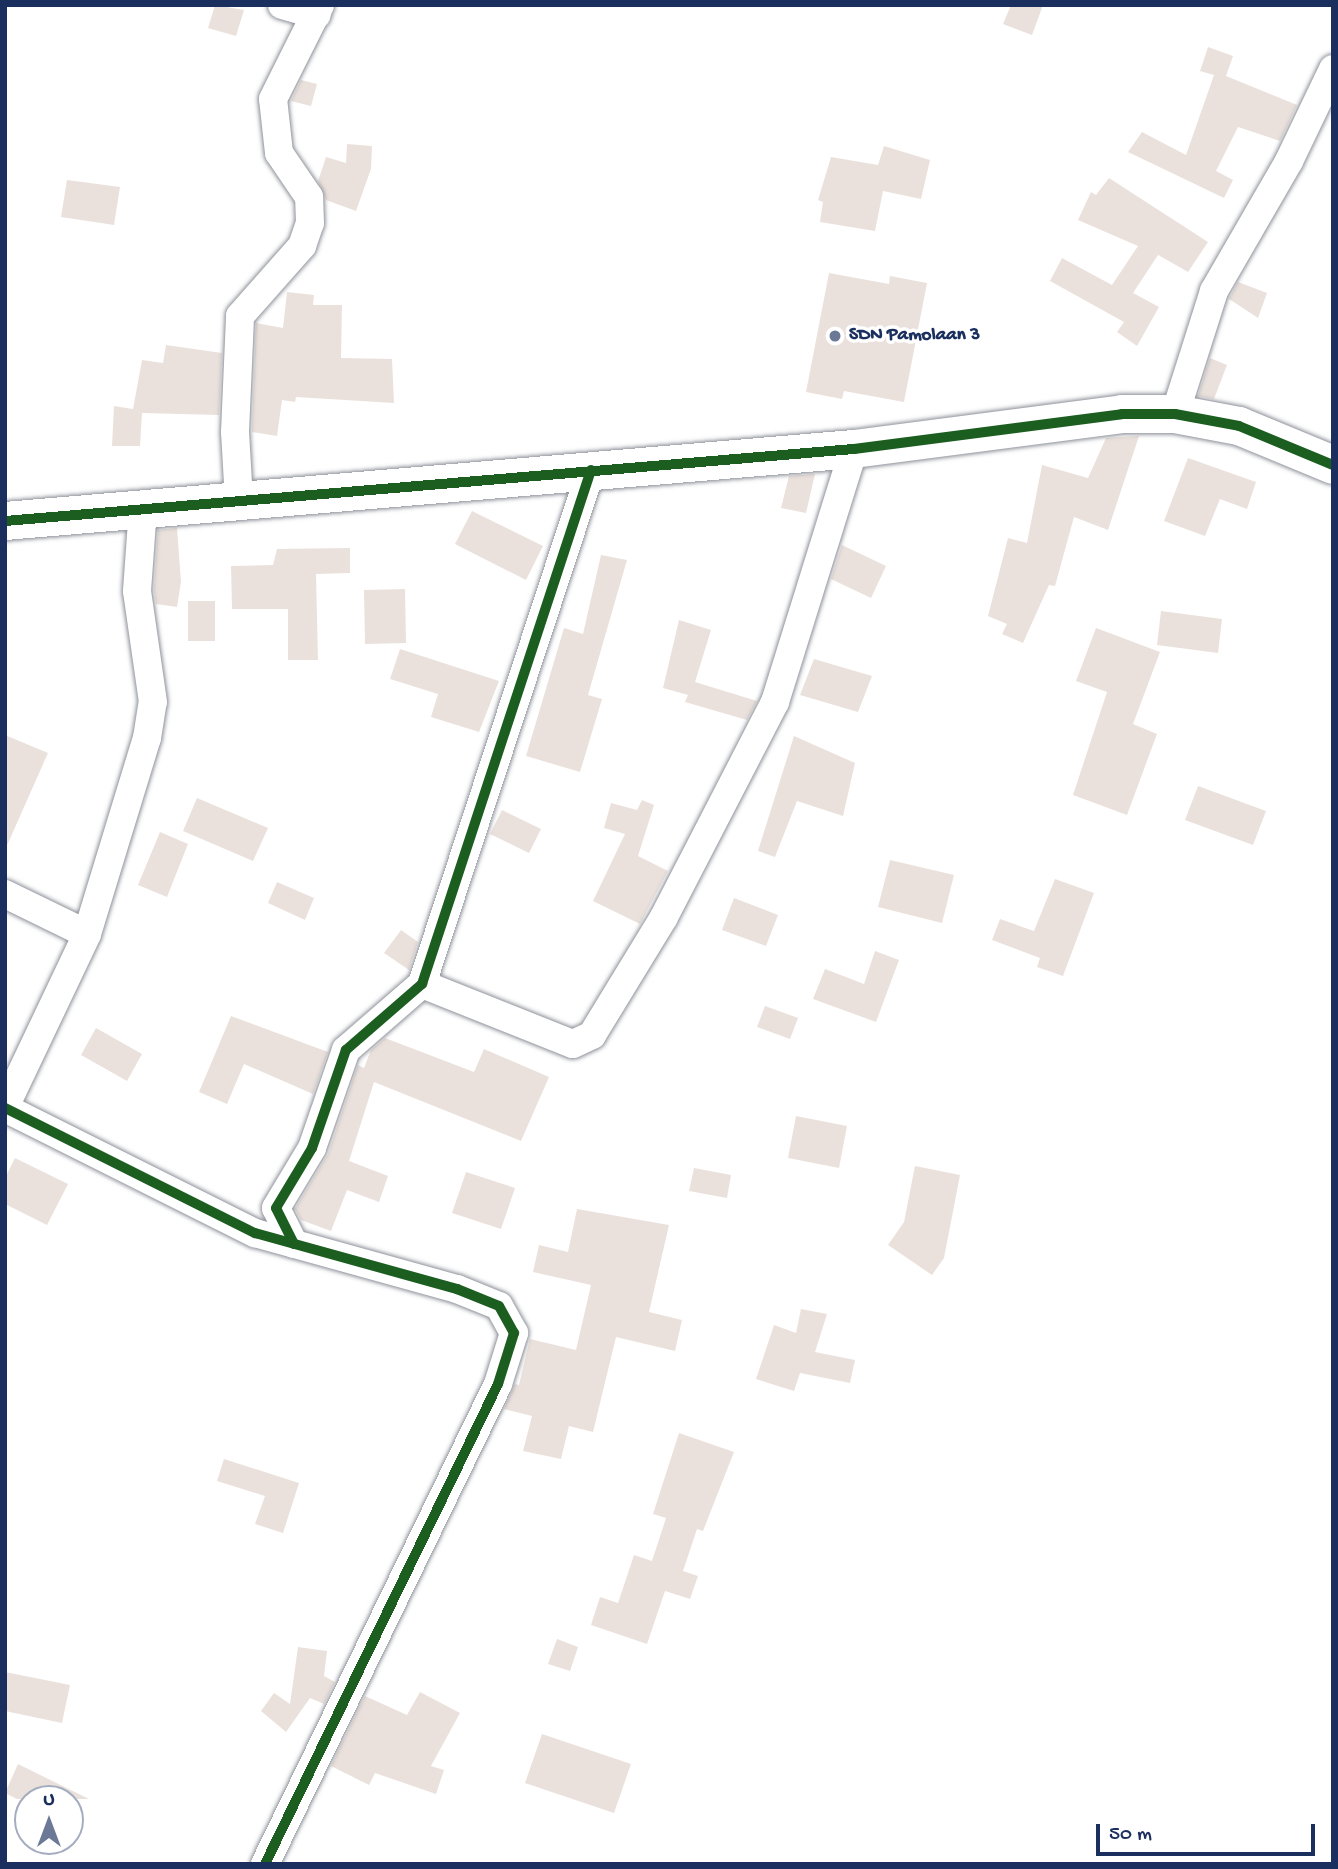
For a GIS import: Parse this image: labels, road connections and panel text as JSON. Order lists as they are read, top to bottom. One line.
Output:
{"places":["SDN Pamolaan 3"],"scale_bar":"50 m","north":"top"}
